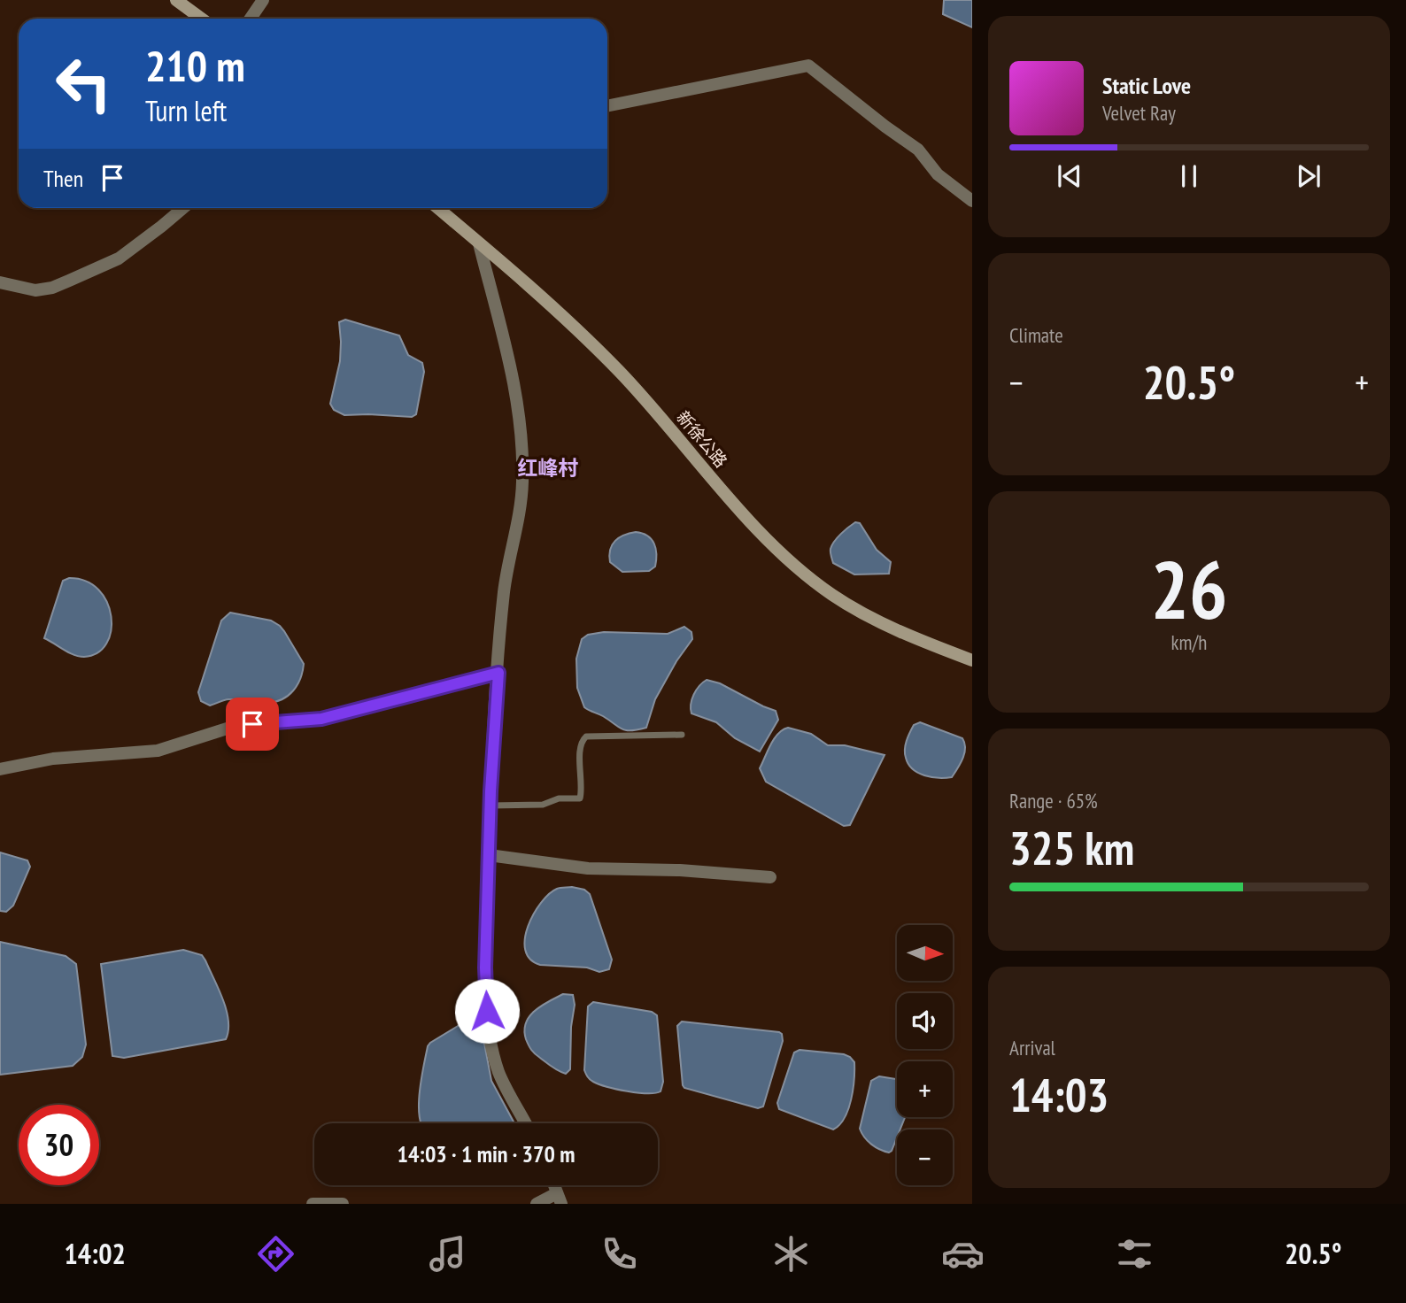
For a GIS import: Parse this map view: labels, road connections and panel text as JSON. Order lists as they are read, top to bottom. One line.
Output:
{"streets":{"main road":["新徐公路"]},"districts":["红峰村"],"north":"right","page":{"turn":["210 m","Turn left"],"song":["Static Love","Velvet Ray"],"then":"Then","tile":["Climate",["26","km/h"],["Range · 65%","325 km"],["Arrival","14:03"]],"heat":["−","20.5°","+"],"map_buttons":["+","−"],"limit":"30","trip":"14:03 · 1 min · 370 m","tabs":["14:02","20.5°"]}}
